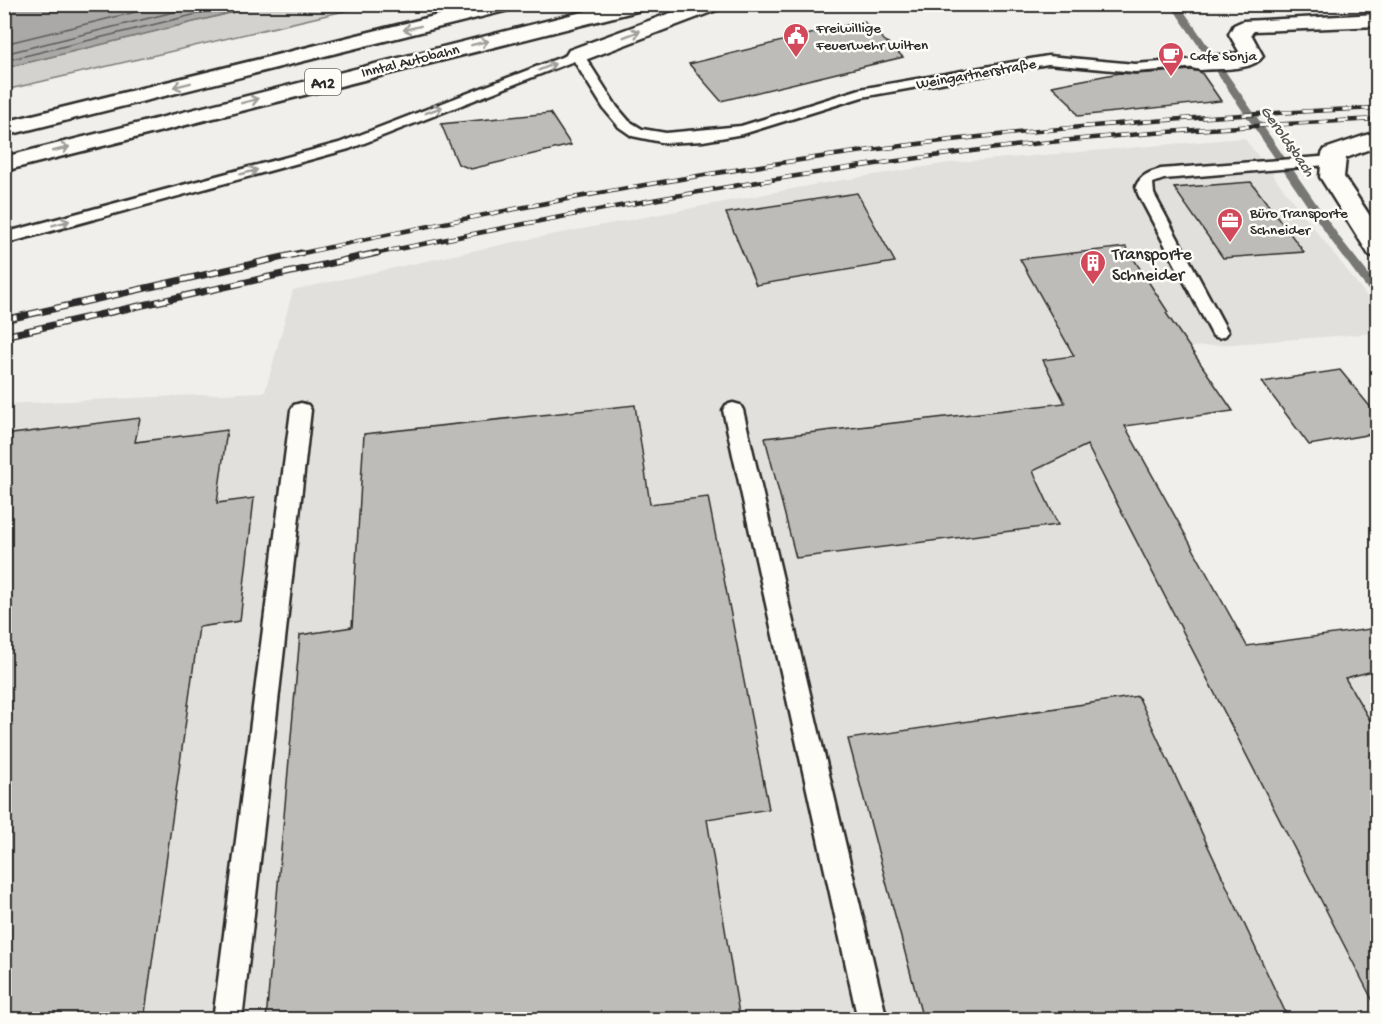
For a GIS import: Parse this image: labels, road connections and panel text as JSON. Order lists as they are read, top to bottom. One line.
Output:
{"streets":{"main road":["Inntal Autobahn","Weingartnerstraße","A12"]},"water":["Geroldsbach"],"places":{"public building":["Freiwillige Feuerwehr Wilten"],"cafe":["Cafe Sonja"],"office":["Büro Transporte Schneider"],"building":["Transporte Schneider"]}}
